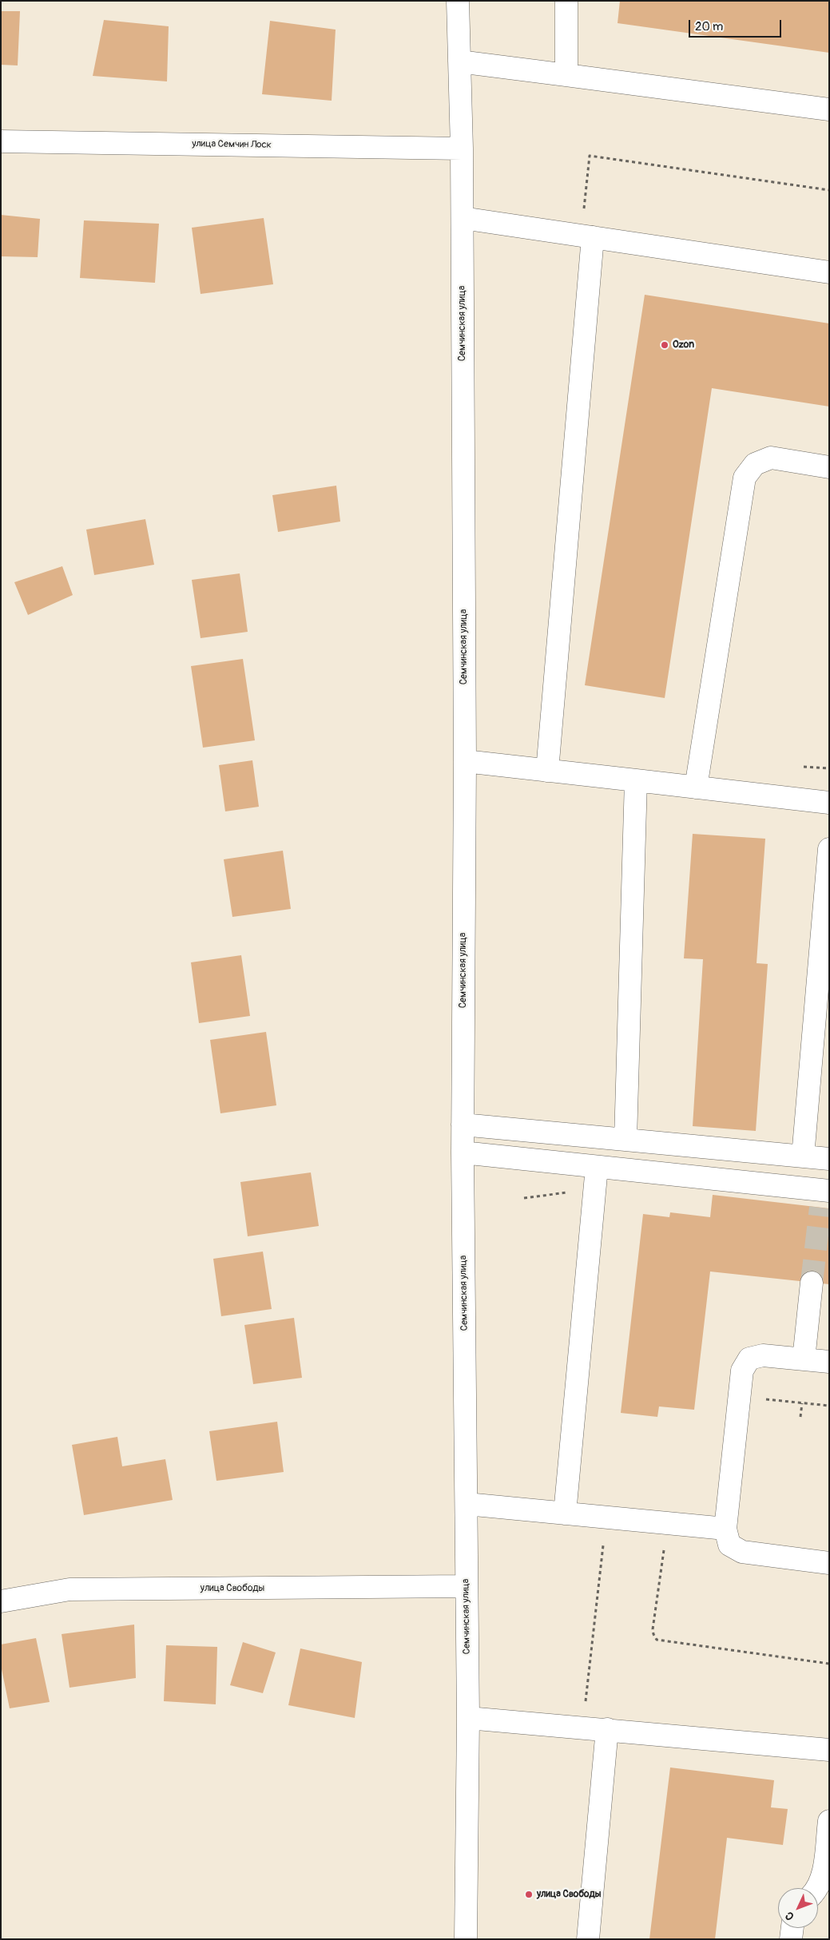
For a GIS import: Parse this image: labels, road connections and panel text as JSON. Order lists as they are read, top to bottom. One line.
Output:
{"streets":{"street":["улица Семчин Лоск","Семчинская улица","улица Свободы"]},"crossings":[["улица Семчин Лоск","Семчинская улица"],["Семчинская улица","улица Свободы"]],"places":["Ozon","улица Свободы"],"scale_bar":"20 m","north":"bottom left"}
